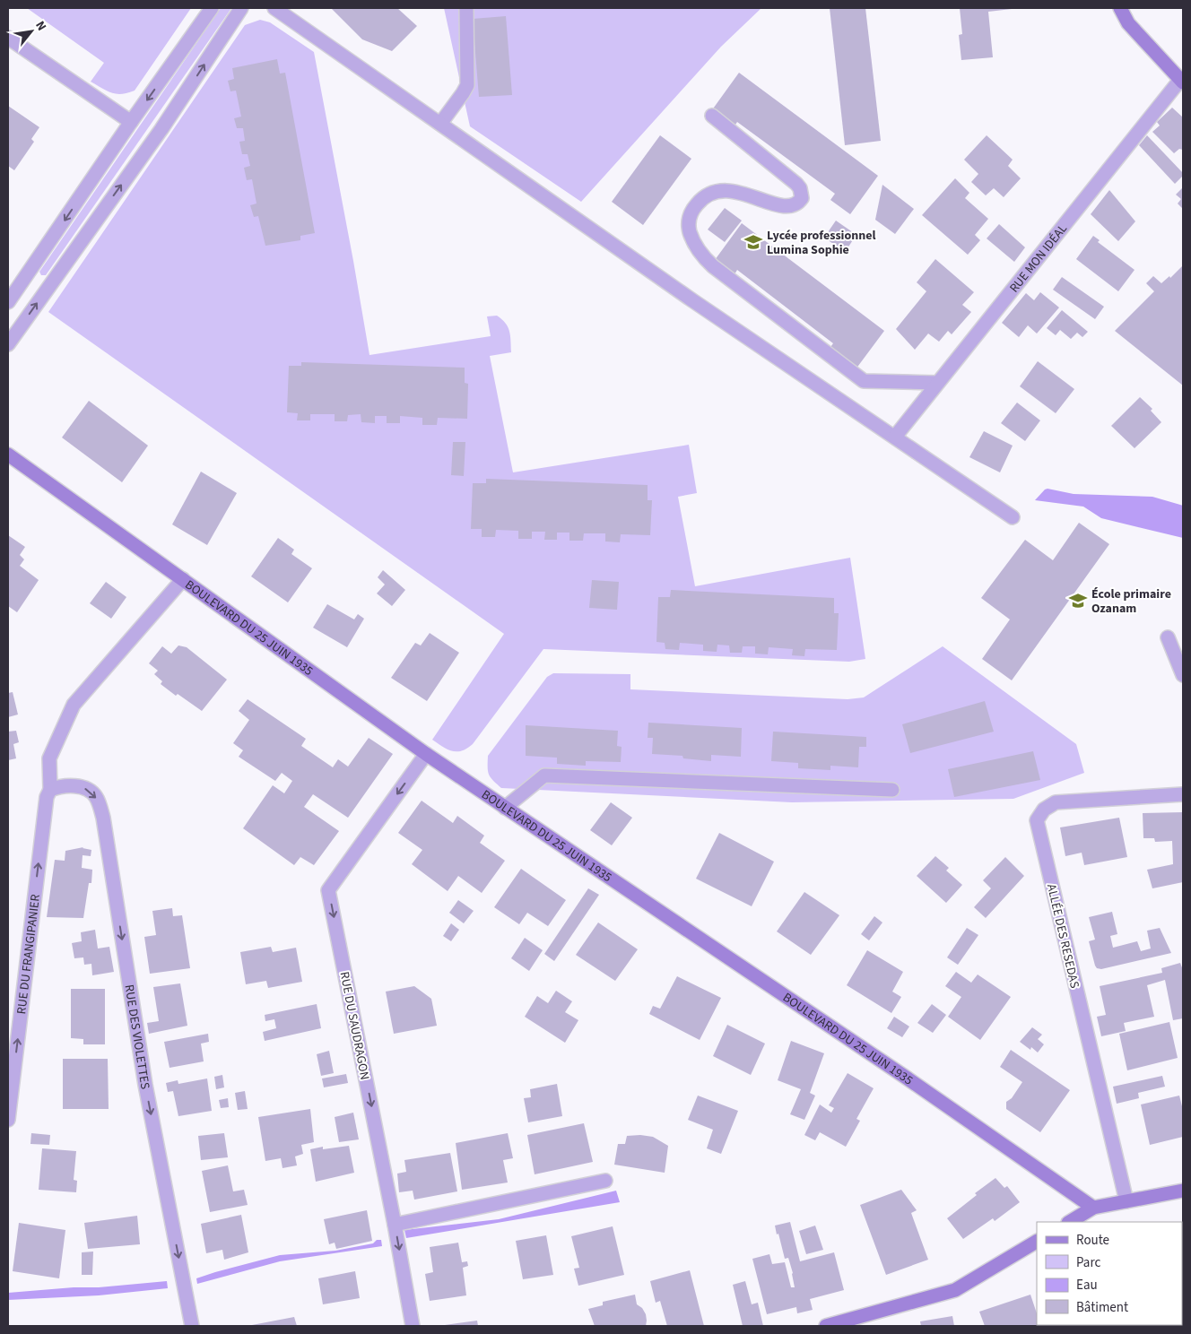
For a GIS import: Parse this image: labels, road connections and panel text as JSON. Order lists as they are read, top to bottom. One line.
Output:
{"streets":{"main road":["BOULEVARD DU 25 JUIN 1935"],"street":["RUE MON IDÉAL","ALLÉE DES RESEDAS","RUE DU FRANGIPANIER","RUE DU SAUDRAGON","RUE DES VIOLETTES"]},"crossings":[["BOULEVARD DU 25 JUIN 1935","RUE DU FRANGIPANIER"],["BOULEVARD DU 25 JUIN 1935","RUE DU SAUDRAGON"],["RUE DU FRANGIPANIER","RUE DES VIOLETTES"]],"one_way":["RUE DU FRANGIPANIER","RUE DU SAUDRAGON","RUE DES VIOLETTES"],"places":{"school or university":["Lycée professionnel Lumina Sophie","École primaire Ozanam"]},"legend":["Route","Parc","Eau","Bâtiment"],"north":"top right"}
